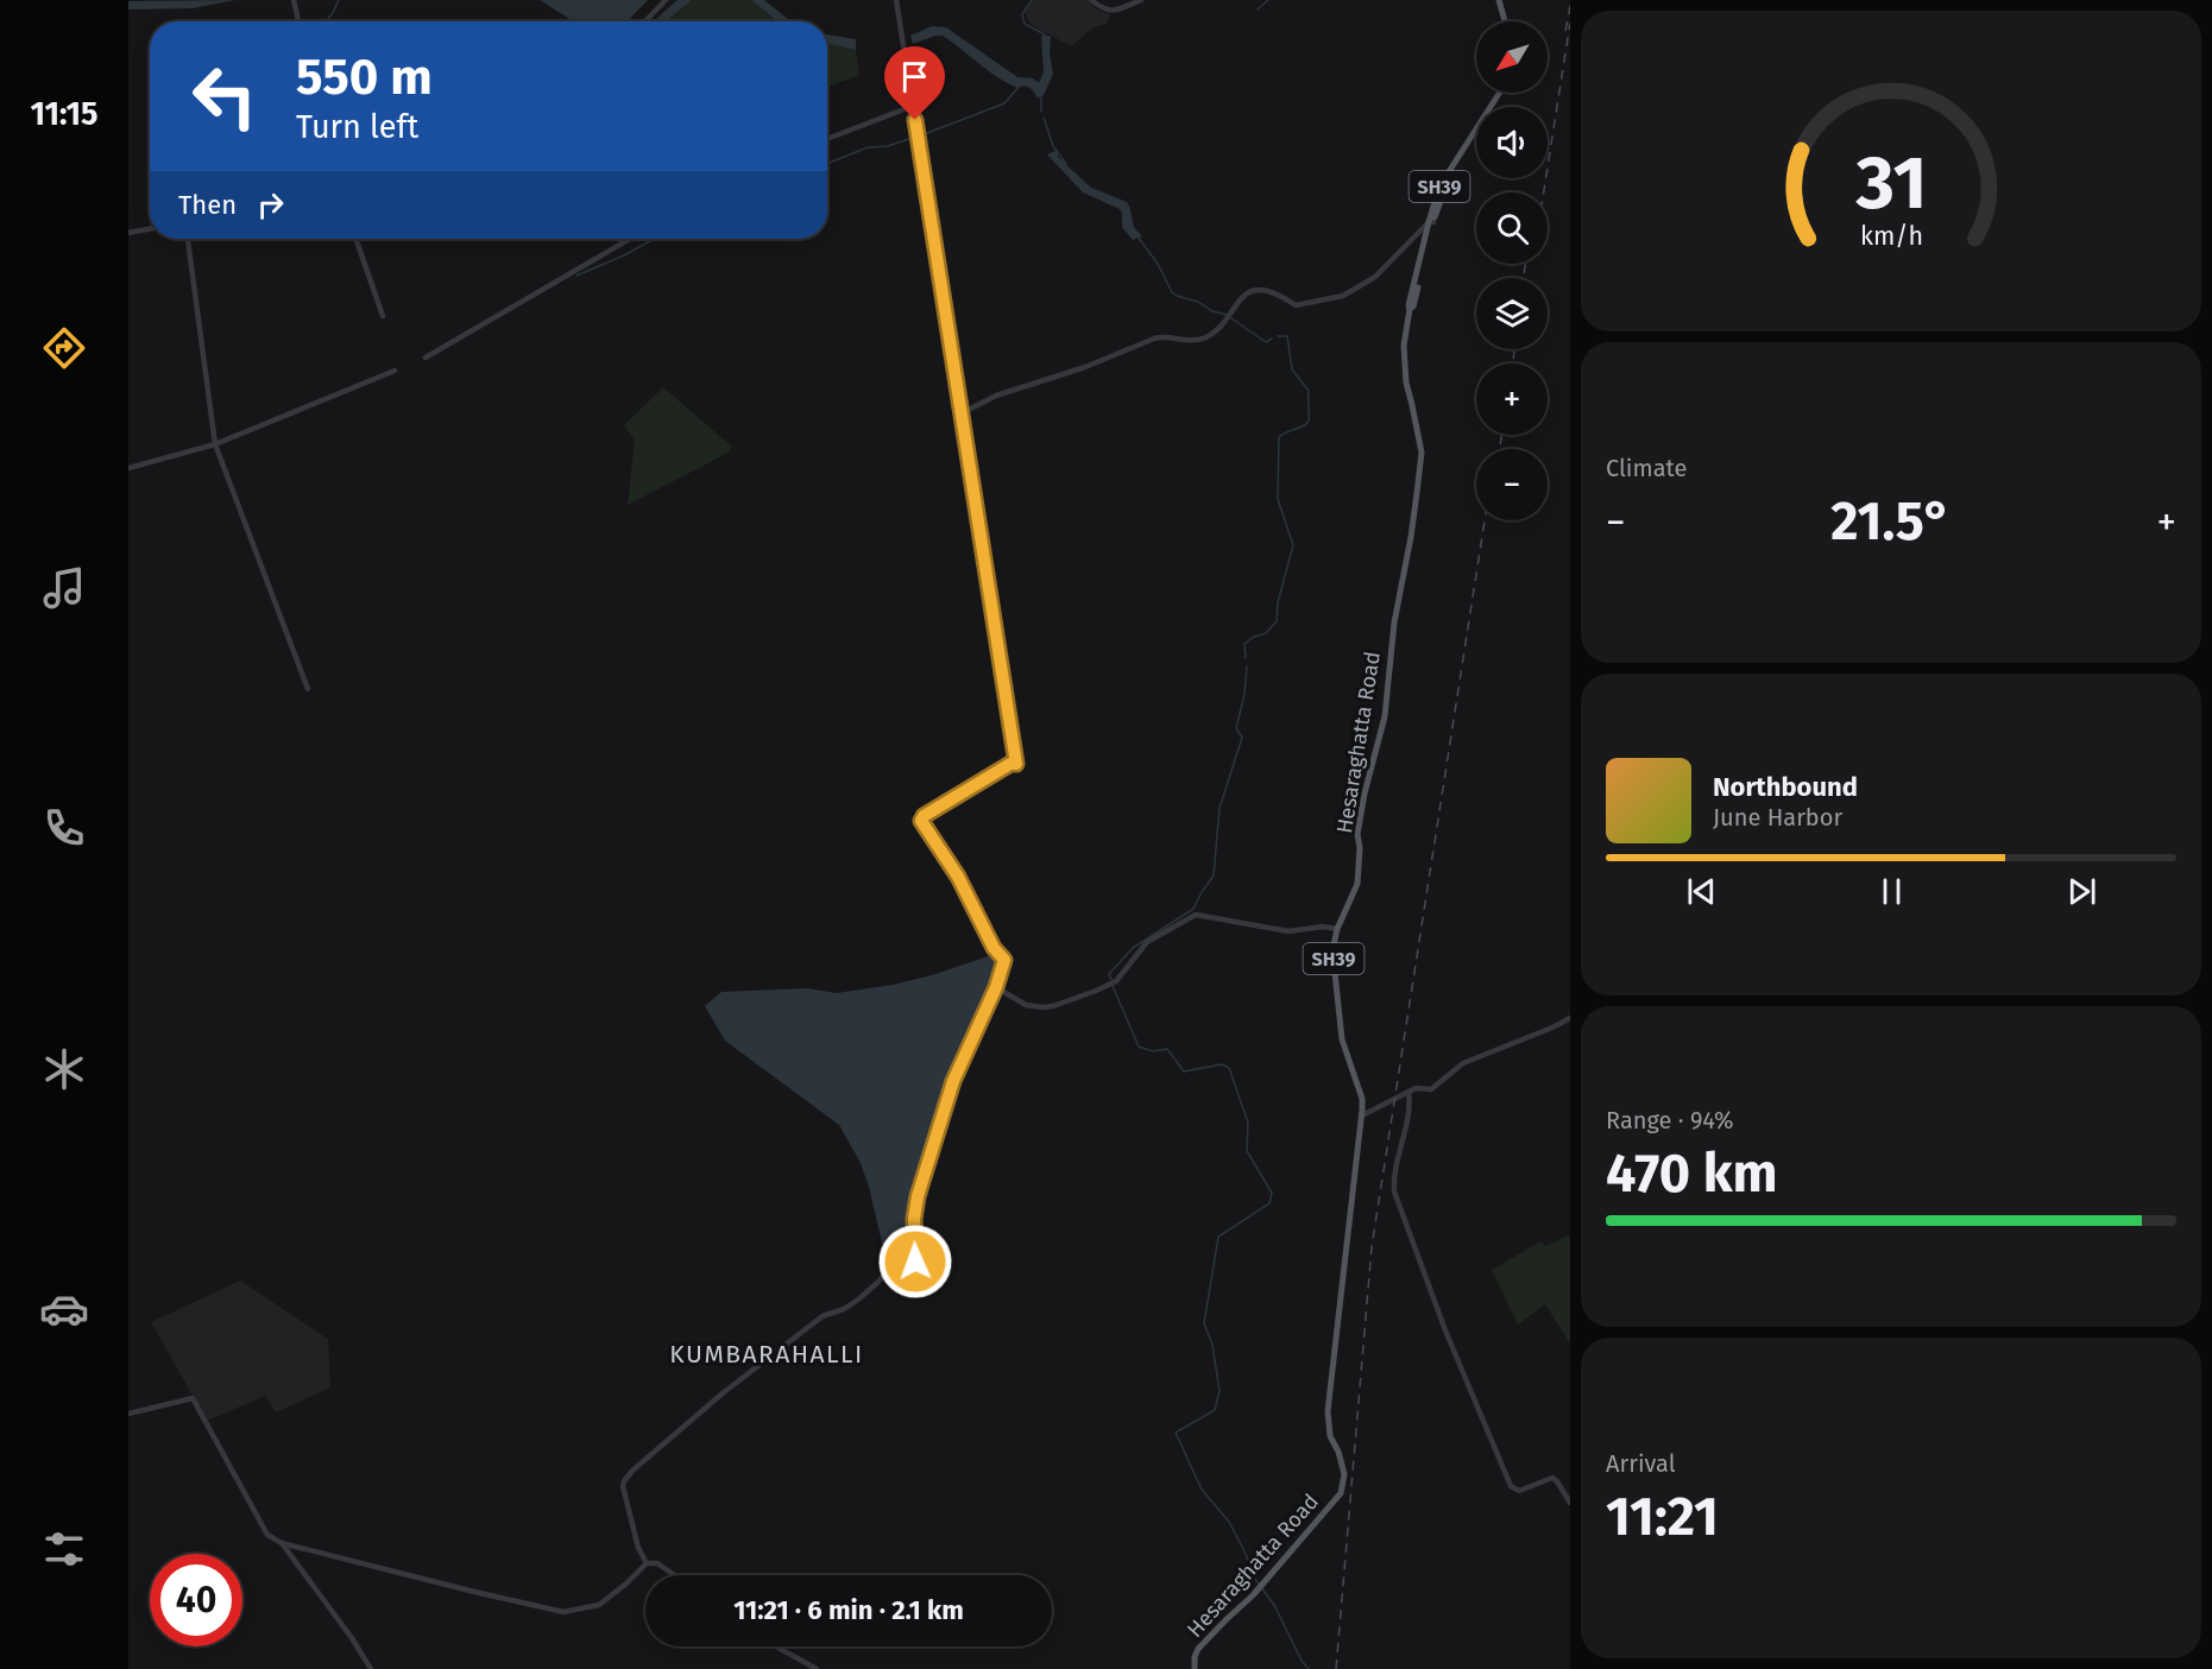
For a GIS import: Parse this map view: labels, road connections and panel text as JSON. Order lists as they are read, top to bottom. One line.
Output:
{"streets":{"main road":["SH39","Hesaraghatta Road"]},"districts":["KUMBARAHALLI"],"north":"bottom left","page":{"tabs":"11:15","map_buttons":["+","−"],"turn":["550 m","Turn left"],"then":"Then","tile":["Climate",["Range · 94%","470 km"],["Arrival","11:21"]],"heat":["−","21.5°","+"],"song":["Northbound","June Harbor"],"limit":"40","trip":"11:21 · 6 min · 2.1 km","gauge":["31","km/h"]}}
